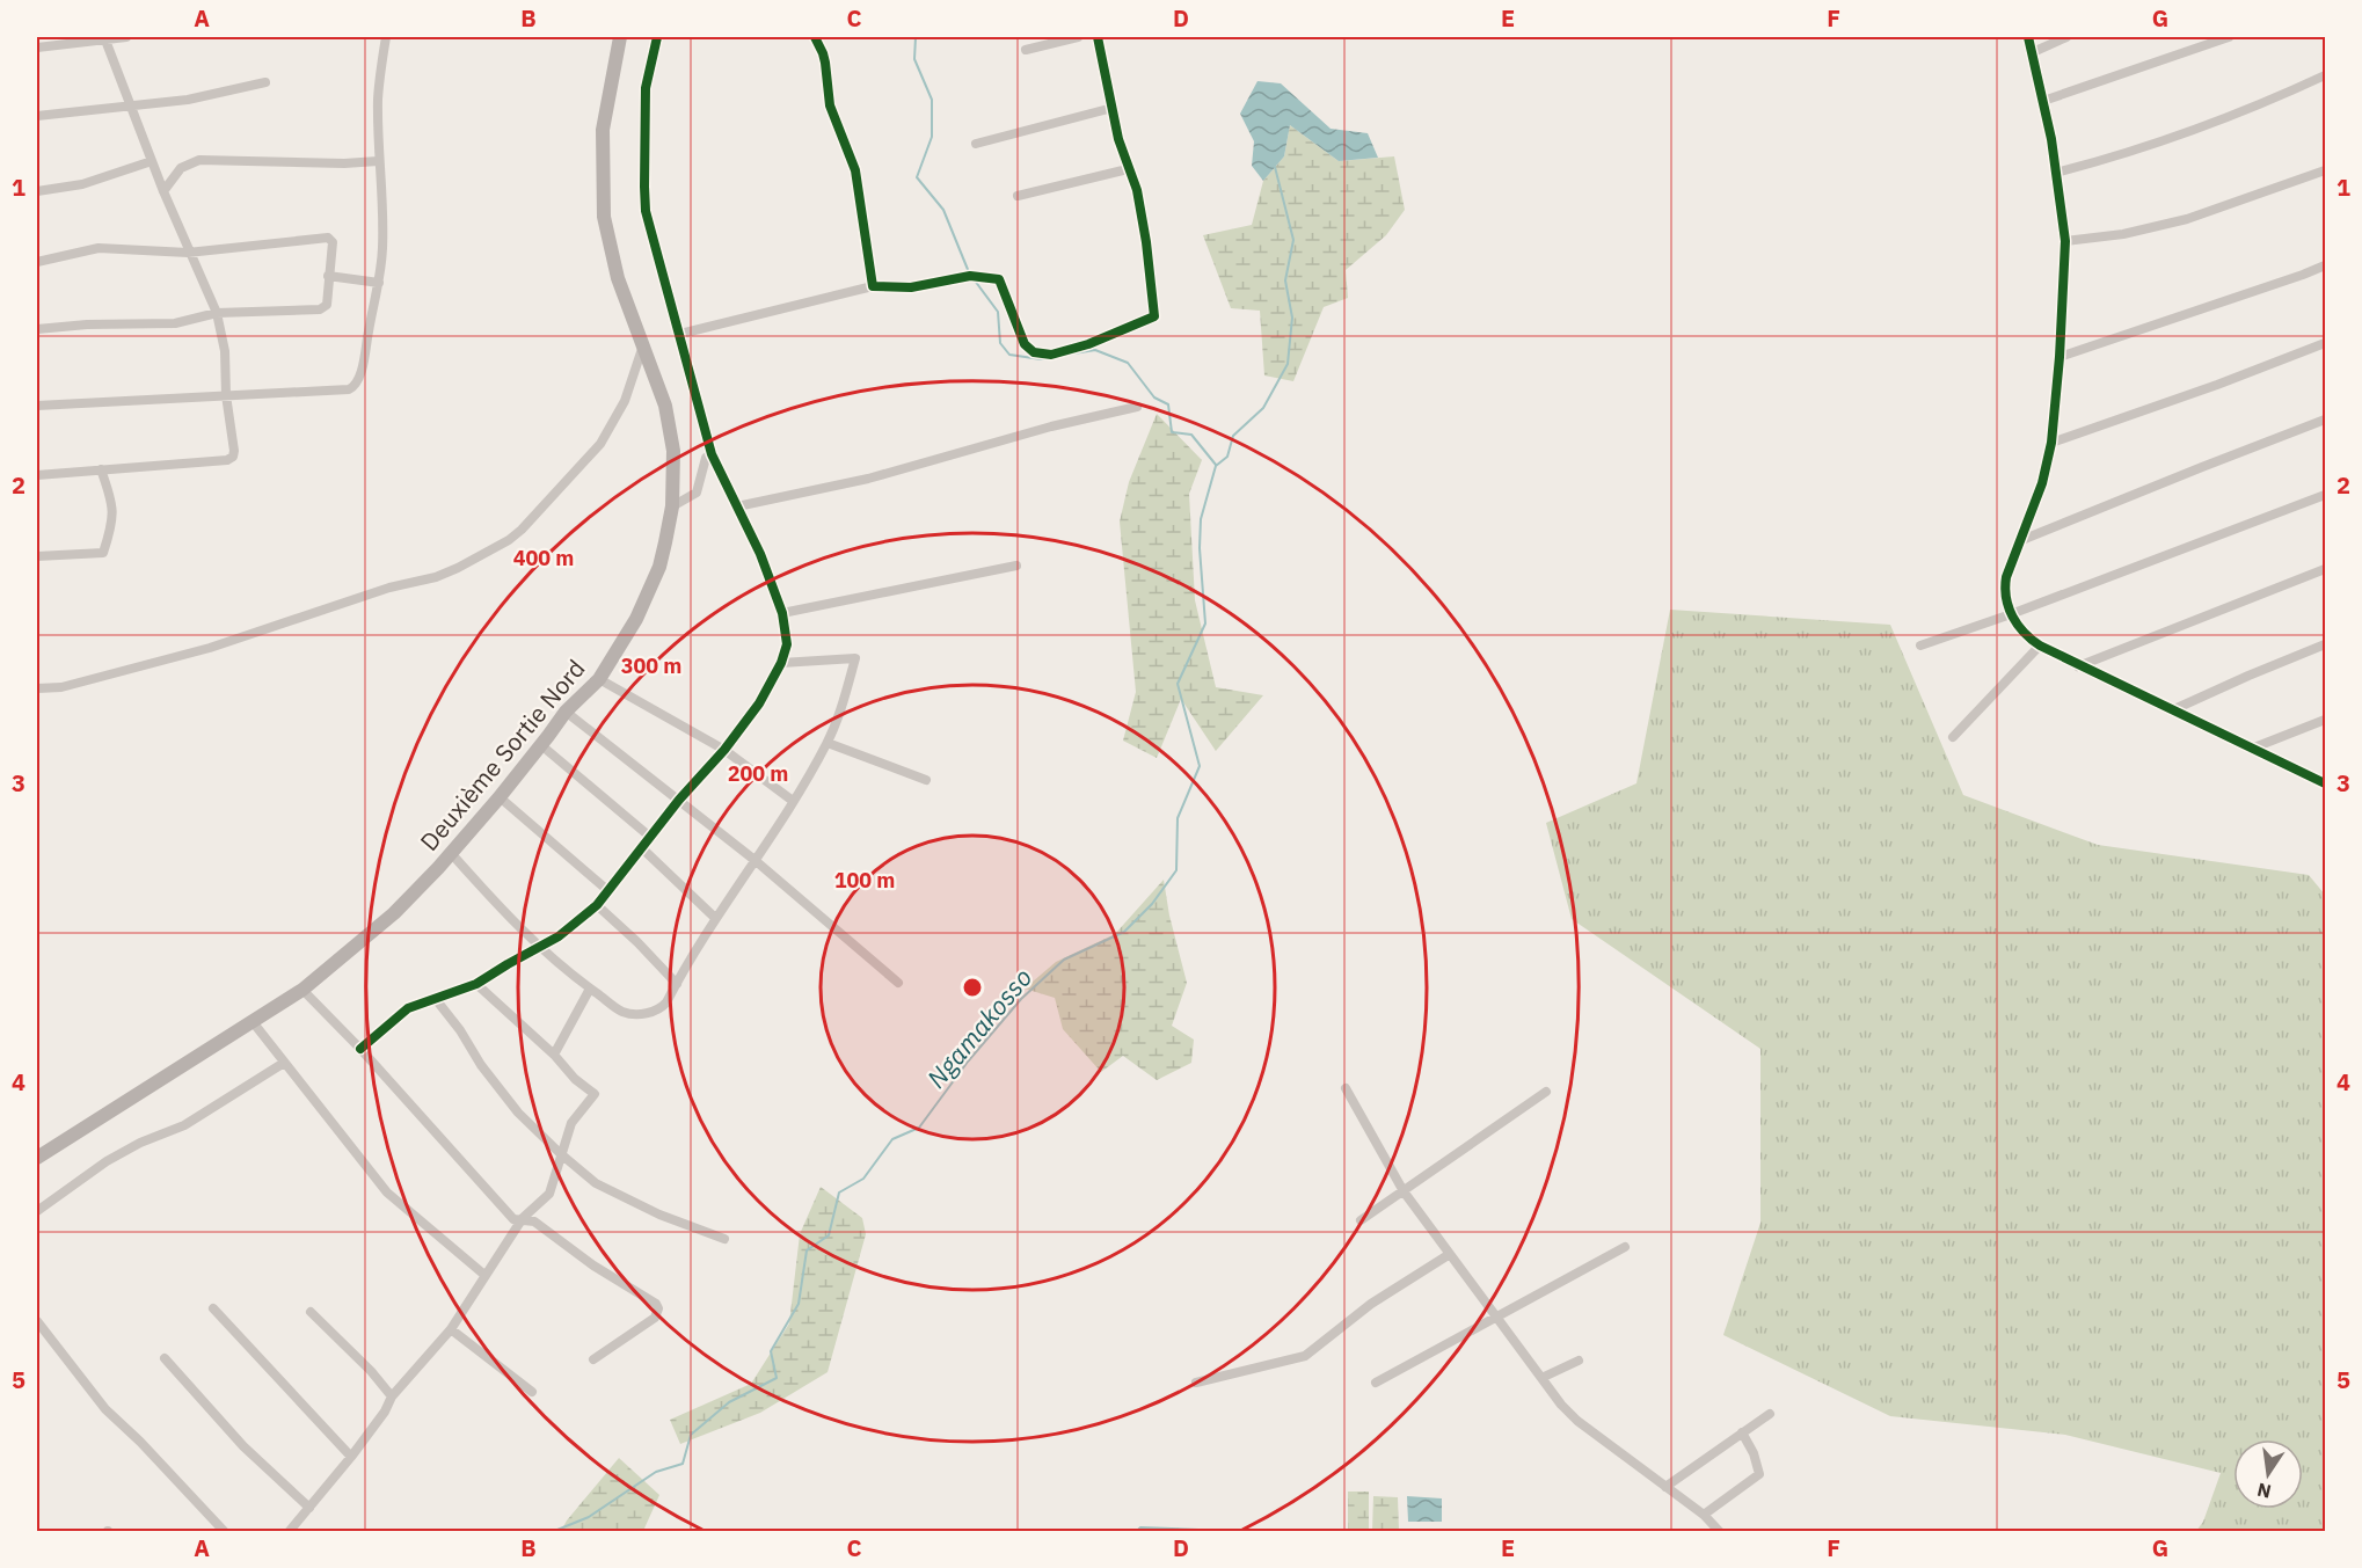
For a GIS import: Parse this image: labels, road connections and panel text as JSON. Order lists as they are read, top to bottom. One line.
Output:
{"streets":{"main road":["Deuxième Sortie Nord"]},"water":["Ngamakosso"],"north":"bottom","grid":{"columns":["A","B","C","D","E","F","G"],"rows":["1","2","3","4","5"]},"rings":["400 m","300 m","200 m","100 m"]}
